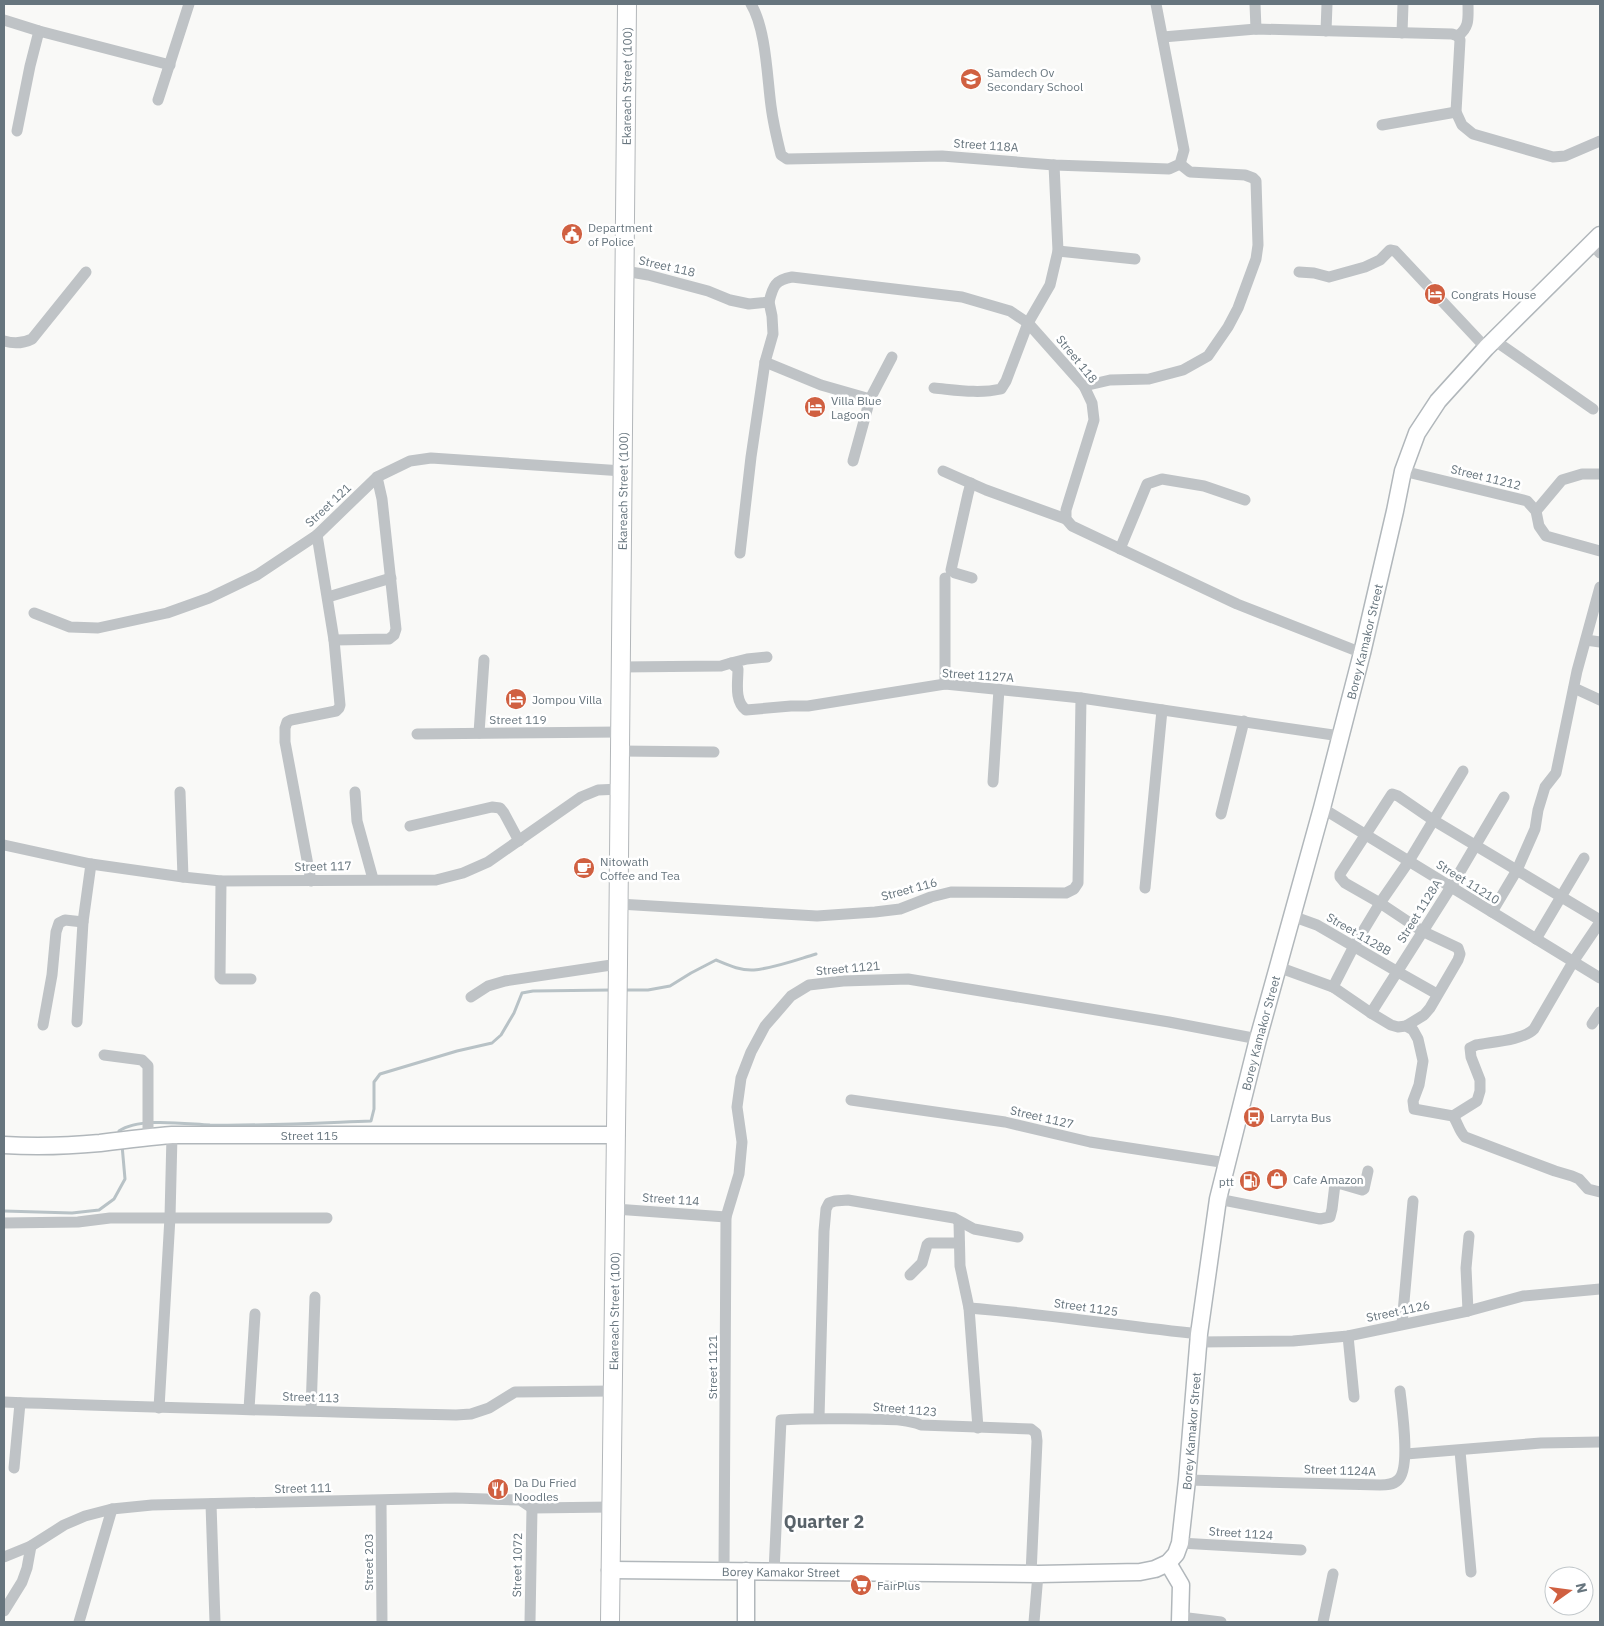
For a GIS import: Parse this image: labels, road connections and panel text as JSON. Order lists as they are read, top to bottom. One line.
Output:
{"streets":{"main road":["Ekareach Street (100)","Borey Kamakor Street","Street 115"],"street":["Street 118A","Street 118","Street 11212","Street 121","Street 1127A","Street 119","Street 117","Street 11210","Street 116","Street 1128A","Street 1128B","Street 1121","Street 1127","Street 114","Street 1125","Street 1126","Street 113","Street 1123","Street 1124A","Street 111","Street 1124","Street 203","Street 1072"]},"crossings":[["Ekareach Street (100)","Street 118"],["Ekareach Street (100)","Street 121"],["Ekareach Street (100)","Borey Kamakor Street"],["Ekareach Street (100)","Street 119"],["Ekareach Street (100)","Street 117"],["Ekareach Street (100)","Street 116"],["Ekareach Street (100)","Street 115"],["Ekareach Street (100)","Street 114"],["Ekareach Street (100)","Street 113"],["Ekareach Street (100)","Street 111"],["Street 11212","Borey Kamakor Street"],["Borey Kamakor Street","Street 1127A"],["Borey Kamakor Street","Street 11210"],["Borey Kamakor Street","Street 1128B"],["Borey Kamakor Street","Street 1121"],["Borey Kamakor Street","Street 1127"],["Borey Kamakor Street","Street 1125"],["Borey Kamakor Street","Street 1126"],["Borey Kamakor Street","Street 1123"],["Borey Kamakor Street","Street 1124A"],["Borey Kamakor Street","Street 1124"],["Street 1127A","Street 116"],["Street 11210","Street 1128A"],["Street 1128A","Street 1128B"],["Street 1121","Street 114"],["Street 1125","Street 1126"],["Street 111","Street 203"],["Street 111","Street 1072"]],"districts":["Quarter 2"],"places":{"school or university":["Samdech Ov Secondary School"],"public building":["Department of Police"],"hotel":["Congrats House","Villa Blue Lagoon","Jompou Villa"],"cafe":["Nitowath Coffee and Tea"],"bus stop":["Larryta Bus"],"shop":["Cafe Amazon"],"fuel station":["ptt"],"restaurant":["Da Du Fried Noodles"],"supermarket":["FairPlus"]},"north":"right"}
